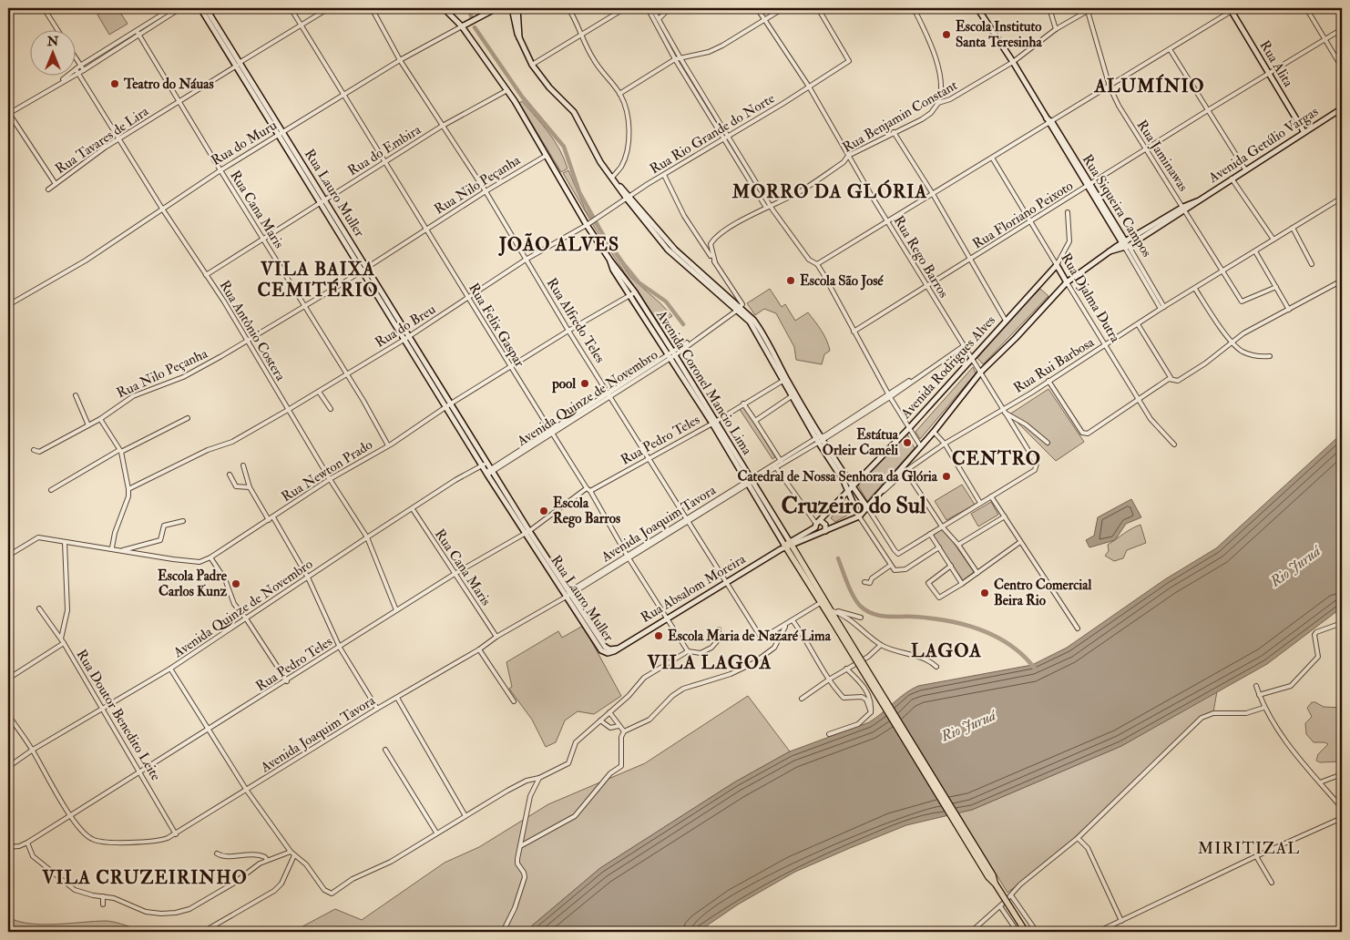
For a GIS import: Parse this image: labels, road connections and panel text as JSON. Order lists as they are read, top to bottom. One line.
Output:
{"streets":{"street":["Rua Alita","Rua Benjamin Constant","Rua Rio Grande do Norte","Rua Tavares de Lira","Rua do Muru","Avenida Getúlio Vargas","Rua do Embira","Rua Jaminawas","Rua Nilo Peçanha","Rua Lauro Muller","Rua Siqueira Campos","Rua Cana Maris","Rua Floriano Peixoto","Rua Rego Barros","Rua Djalma Dutra","Rua Alfredo Teles","Rua Felix Gaspar","Rua do Breu","Rua Antônio Costera","Rua Rui Barbosa","Avenida Rodrigues Alves","Avenida Coronel Mancio Lima","Avenida Quinze de Novembro","Rua Pedro Teles","Rua Newton Prado","Avenida Joaquim Tavora","Rua Absalom Moreira","Rua Doutor Benedito Leite"]},"crossings":[["Rua Alita","Avenida Getúlio Vargas"],["Rua Alita","Rua Floriano Peixoto"],["Rua Benjamin Constant","Rua Jaminawas"],["Rua Benjamin Constant","Rua Siqueira Campos"],["Rua Benjamin Constant","Rua Rego Barros"],["Rua Rio Grande do Norte","Rua Rego Barros"],["Rua Rio Grande do Norte","Rua do Breu"],["Rua Rio Grande do Norte","Avenida Coronel Mancio Lima"],["Rua Tavares de Lira","Rua Lauro Muller"],["Rua Tavares de Lira","Rua Cana Maris"],["Rua Tavares de Lira","Rua Felix Gaspar"],["Rua Tavares de Lira","Rua Antônio Costera"],["Rua do Muru","Rua Lauro Muller"],["Rua do Muru","Rua Cana Maris"],["Rua do Muru","Rua Alfredo Teles"],["Rua do Muru","Rua Felix Gaspar"],["Rua do Muru","Rua Antônio Costera"],["Rua do Muru","Avenida Coronel Mancio Lima"],["Avenida Getúlio Vargas","Rua Jaminawas"],["Avenida Getúlio Vargas","Rua Siqueira Campos"],["Avenida Getúlio Vargas","Rua Djalma Dutra"],["Avenida Getúlio Vargas","Avenida Rodrigues Alves"],["Rua do Embira","Rua Lauro Muller"],["Rua do Embira","Rua Cana Maris"],["Rua do Embira","Rua Alfredo Teles"],["Rua do Embira","Rua Felix Gaspar"],["Rua do Embira","Rua Antônio Costera"],["Rua do Embira","Avenida Coronel Mancio Lima"],["Rua Jaminawas","Rua Floriano Peixoto"],["Rua Jaminawas","Rua Rui Barbosa"],["Rua Nilo Peçanha","Rua Lauro Muller"],["Rua Nilo Peçanha","Rua Cana Maris"],["Rua Nilo Peçanha","Rua Alfredo Teles"],["Rua Nilo Peçanha","Rua Felix Gaspar"],["Rua Nilo Peçanha","Rua Antônio Costera"],["Rua Nilo Peçanha","Avenida Coronel Mancio Lima"],["Rua Lauro Muller","Rua do Breu"],["Rua Lauro Muller","Avenida Quinze de Novembro"],["Rua Lauro Muller","Rua Pedro Teles"],["Rua Lauro Muller","Rua Newton Prado"],["Rua Lauro Muller","Avenida Joaquim Tavora"],["Rua Lauro Muller","Rua Absalom Moreira"],["Rua Siqueira Campos","Rua Floriano Peixoto"],["Rua Siqueira Campos","Rua Rui Barbosa"],["Rua Cana Maris","Rua do Breu"],["Rua Cana Maris","Avenida Quinze de Novembro"],["Rua Cana Maris","Rua Pedro Teles"],["Rua Cana Maris","Rua Newton Prado"],["Rua Cana Maris","Avenida Joaquim Tavora"],["Rua Floriano Peixoto","Rua Rego Barros"],["Rua Floriano Peixoto","Rua Djalma Dutra"],["Rua Rego Barros","Rua Rui Barbosa"],["Rua Rego Barros","Avenida Rodrigues Alves"],["Rua Djalma Dutra","Rua Rui Barbosa"],["Rua Djalma Dutra","Avenida Rodrigues Alves"],["Rua Alfredo Teles","Rua do Breu"],["Rua Alfredo Teles","Avenida Quinze de Novembro"],["Rua Alfredo Teles","Rua Pedro Teles"],["Rua Alfredo Teles","Rua Newton Prado"],["Rua Alfredo Teles","Avenida Joaquim Tavora"],["Rua Alfredo Teles","Rua Absalom Moreira"],["Rua Felix Gaspar","Rua do Breu"],["Rua Felix Gaspar","Avenida Quinze de Novembro"],["Rua Felix Gaspar","Rua Pedro Teles"],["Rua Felix Gaspar","Rua Newton Prado"],["Rua Felix Gaspar","Avenida Joaquim Tavora"],["Rua Felix Gaspar","Rua Absalom Moreira"],["Rua do Breu","Rua Antônio Costera"],["Rua do Breu","Avenida Coronel Mancio Lima"],["Rua Antônio Costera","Avenida Quinze de Novembro"],["Rua Antônio Costera","Rua Pedro Teles"],["Rua Antônio Costera","Rua Newton Prado"],["Rua Rui Barbosa","Avenida Rodrigues Alves"],["Avenida Rodrigues Alves","Avenida Coronel Mancio Lima"],["Avenida Rodrigues Alves","Rua Absalom Moreira"],["Avenida Coronel Mancio Lima","Avenida Quinze de Novembro"],["Avenida Coronel Mancio Lima","Rua Pedro Teles"],["Avenida Coronel Mancio Lima","Rua Newton Prado"],["Avenida Coronel Mancio Lima","Avenida Joaquim Tavora"],["Avenida Coronel Mancio Lima","Rua Absalom Moreira"],["Avenida Quinze de Novembro","Rua Doutor Benedito Leite"],["Rua Pedro Teles","Avenida Joaquim Tavora"],["Rua Pedro Teles","Rua Doutor Benedito Leite"],["Avenida Joaquim Tavora","Rua Doutor Benedito Leite"]],"districts":["ALUMÍNIO","MORRO DA GLÓRIA","JOÃO ALVES","VILA BAIXA CEMITÉRIO","CENTRO","Cruzeiro do Sul","LAGOA","VILA LAGOA","MIRITIZAL","VILA CRUZEIRINHO"],"water":["Rio Juruá"],"places":["Escola Instituto Santa Teresinha","Teatro do Náuas","Escola São José","pool","Estátua Orleir Cameli","Catedral de Nossa Senhora da Glória","Escola Rego Barros","Escola Padre Carlos Kunz","Centro Comercial Beira Rio","Escola Maria de Nazaré Lima"],"north":"top"}
